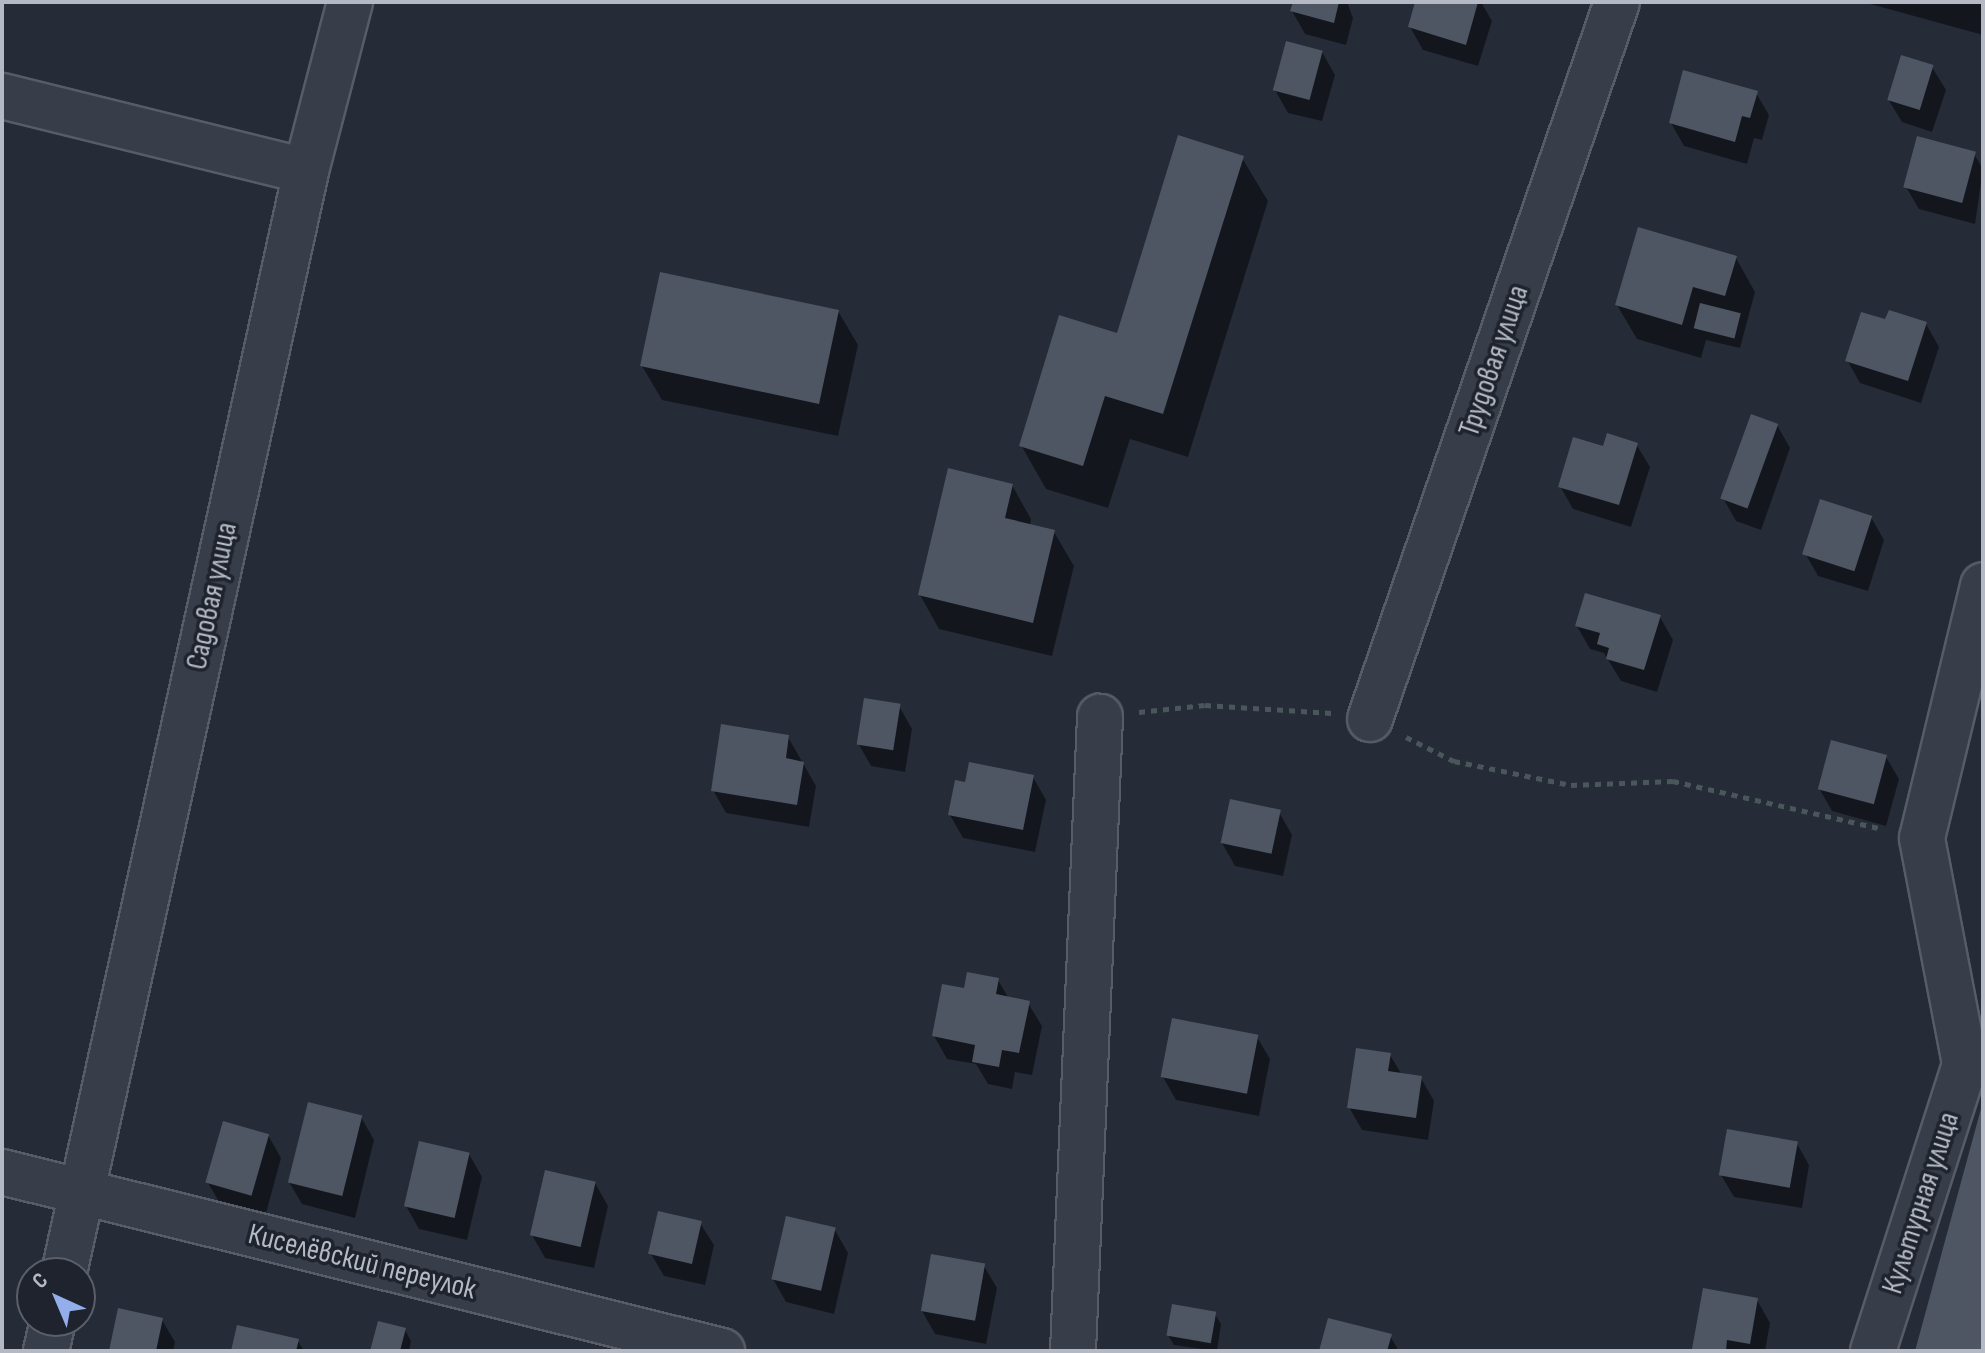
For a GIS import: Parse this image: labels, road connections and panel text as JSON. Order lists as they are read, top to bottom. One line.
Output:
{"streets":{"street":["Трудовая улица","Садовая улица","Культурная улица","Киселёвский переулок"]},"crossings":[["Садовая улица","Киселёвский переулок"]],"north":"top left"}
